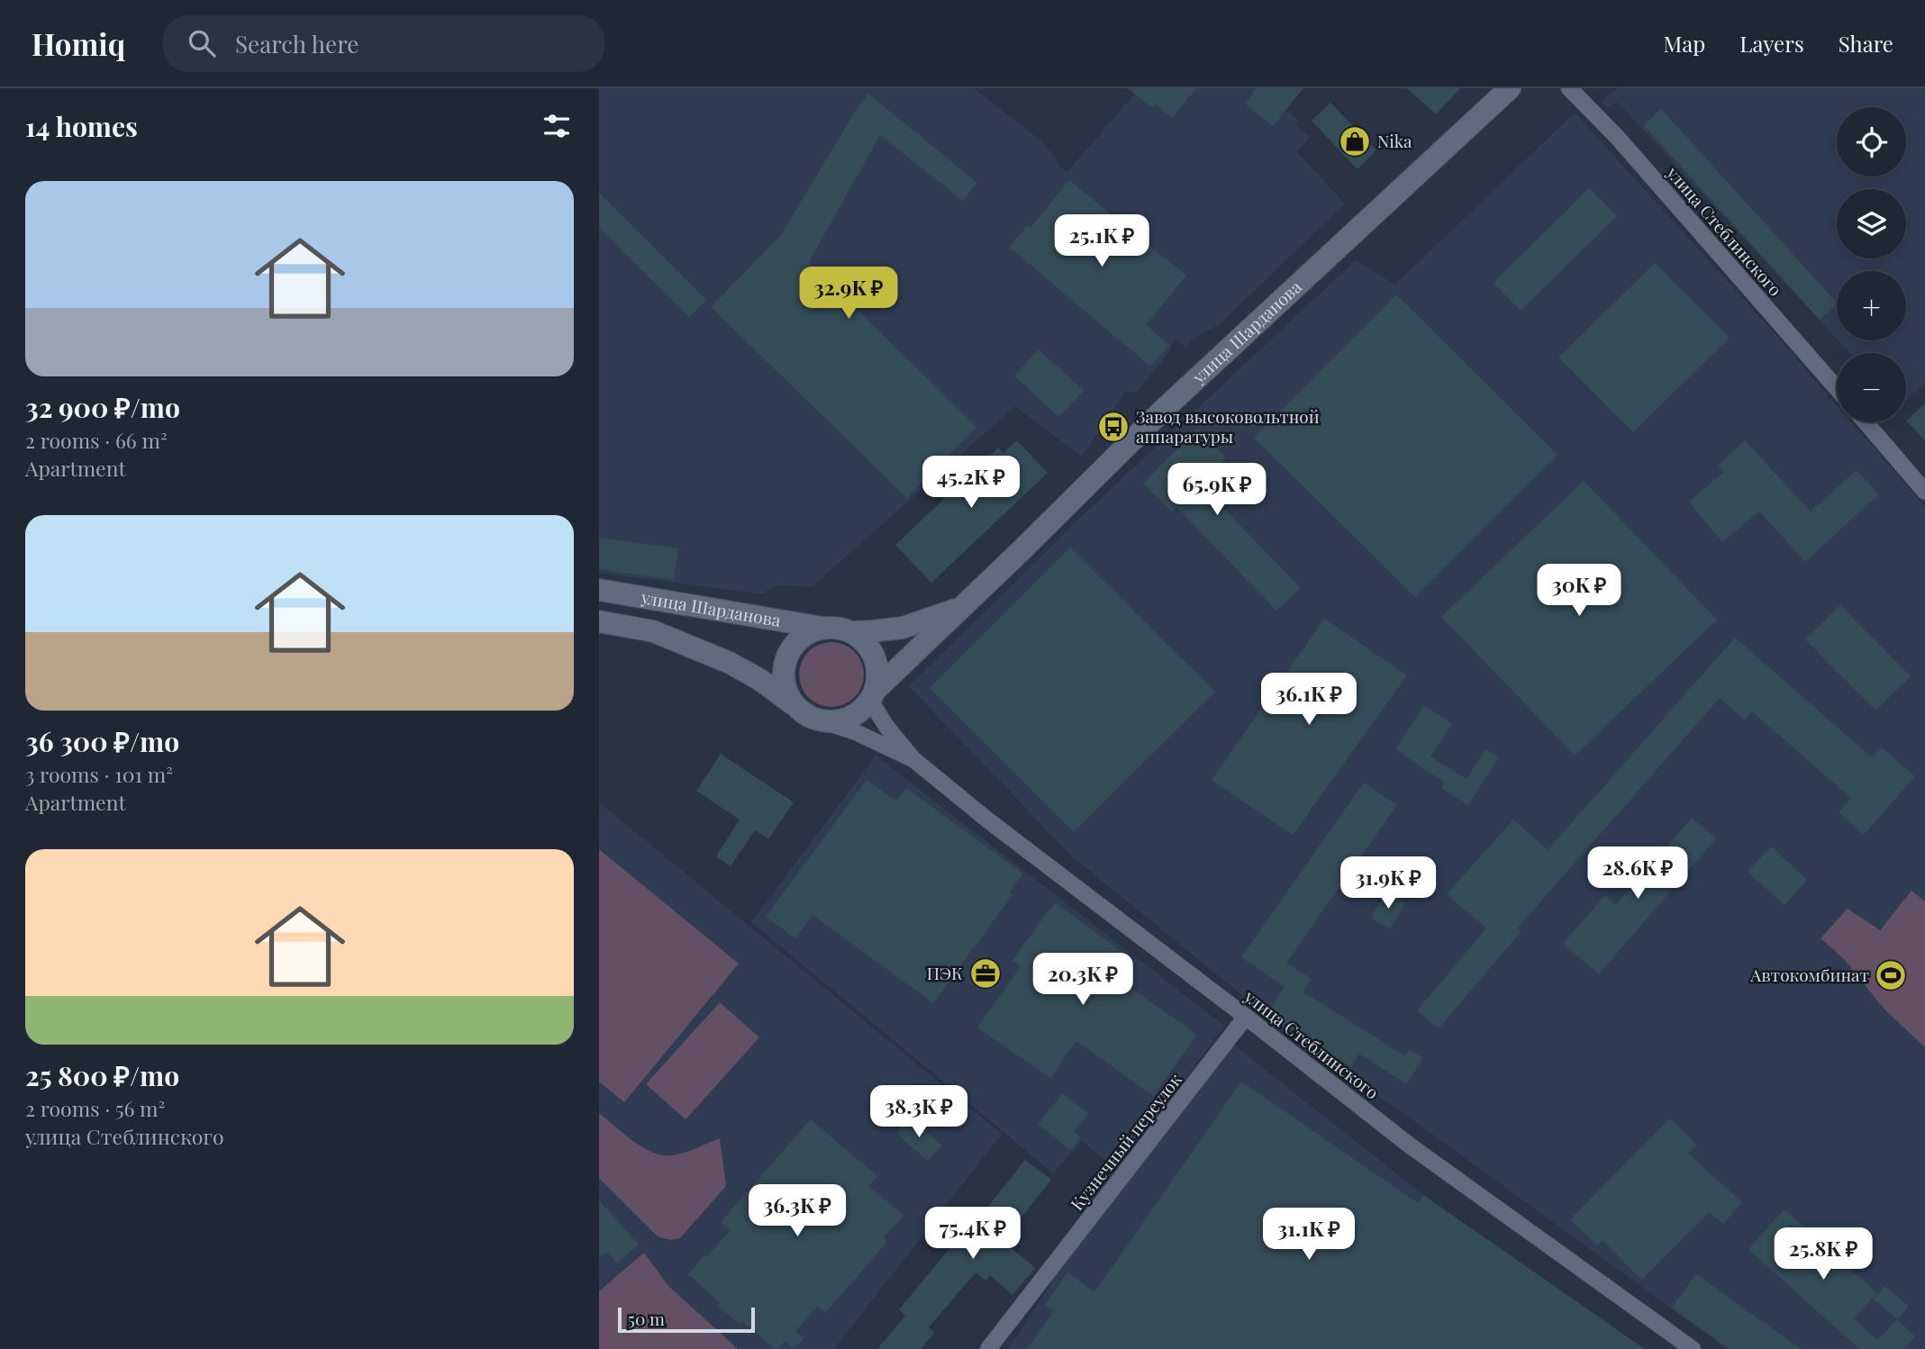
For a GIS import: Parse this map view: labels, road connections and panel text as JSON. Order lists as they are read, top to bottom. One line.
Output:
{"streets":{"main road":["улица Шарданова"],"street":["улица Стеблинского","Кузнечный переулок"]},"crossings":[["улица Стеблинского","Кузнечный переулок"]],"places":{"shop":["Nika"],"bus stop":["Завод высоковольтной аппаратуры"],"office":["ПЭК"],"sports":["Автокомбинат"]},"scale_bar":"50 m","page":{"header":"Homiq","search":"Search here","nav":["Map","Layers","Share"],"heading":"14 homes","map_buttons":["+","−"],"list":[{"name":"32 900 ₽/mo","note":"2 rooms · 66 m² · Apartment"},{"name":"36 300 ₽/mo","note":"3 rooms · 101 m² · Apartment"},{"name":"25 800 ₽/mo","note":"2 rooms · 56 m² · улица Стеблинского"}],"price":["25.1K ₽","32.9K ₽","45.2K ₽","65.9K ₽","30K ₽","36.1K ₽","28.6K ₽","31.9K ₽","20.3K ₽","38.3K ₽","36.3K ₽","75.4K ₽","31.1K ₽","25.8K ₽"],"scale":"50 m"}}
